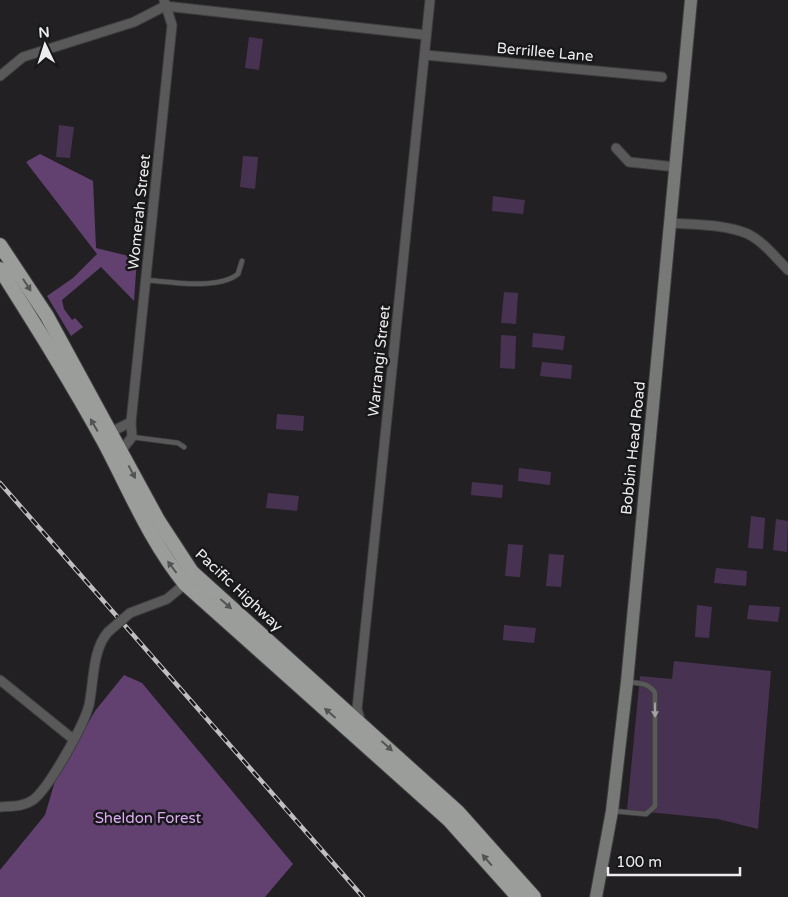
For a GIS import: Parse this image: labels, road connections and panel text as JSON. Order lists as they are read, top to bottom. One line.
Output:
{"streets":{"highway":["Pacific Highway"],"main road":["Bobbin Head Road"],"street":["Berrillee Lane","Womerah Street","Warrangi Street"]},"crossings":[["Berrillee Lane","Warrangi Street"],["Warrangi Street","Pacific Highway"]],"parks":["Sheldon Forest"],"scale_bar":"100 m","north":"top"}
